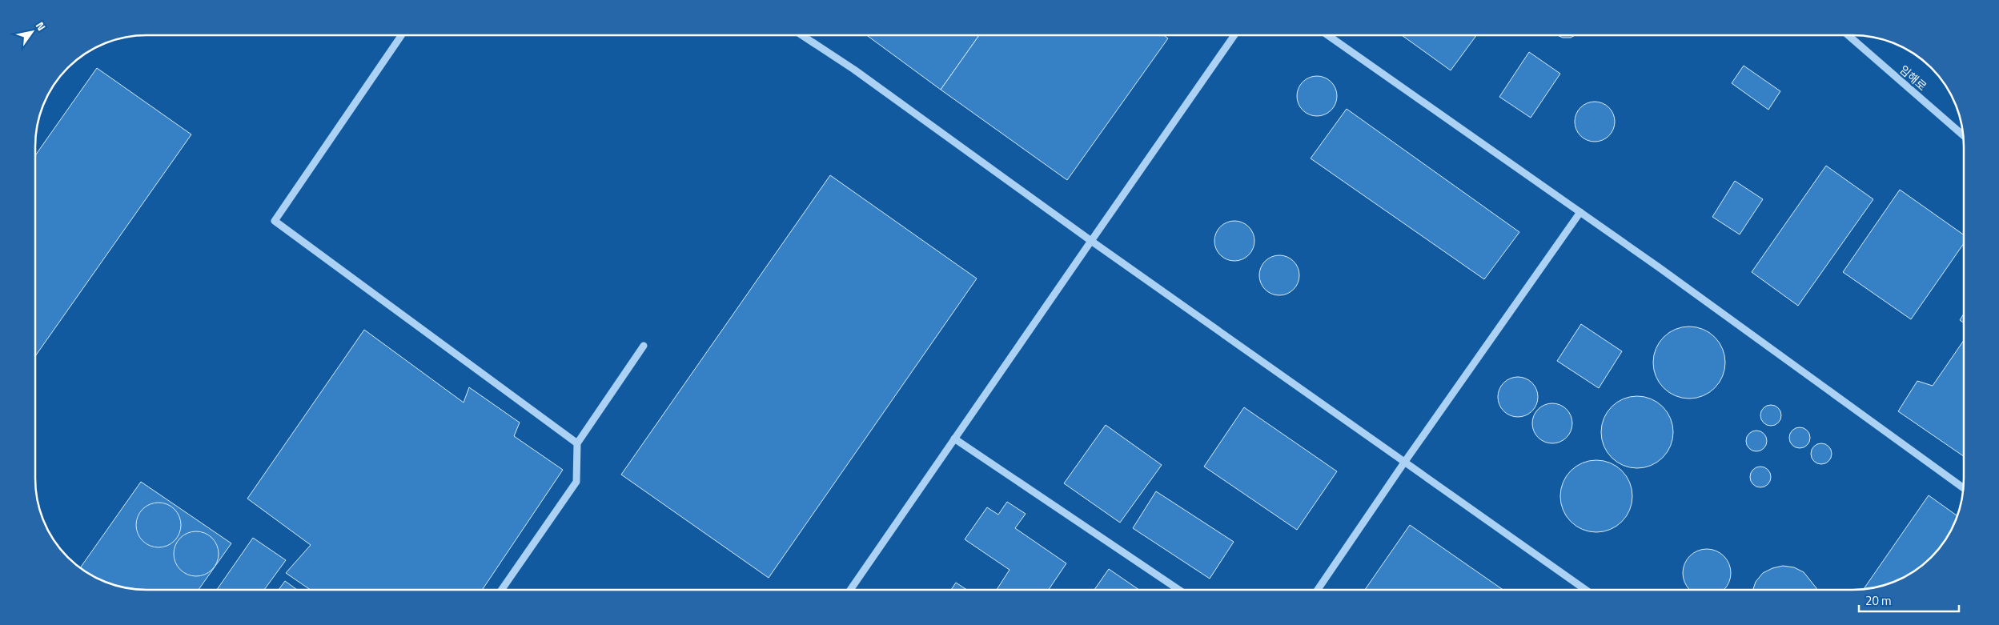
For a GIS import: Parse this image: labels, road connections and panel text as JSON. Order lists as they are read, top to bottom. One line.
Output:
{"streets":{"street":["임해로"]},"scale_bar":"20 m","north":"top right"}
